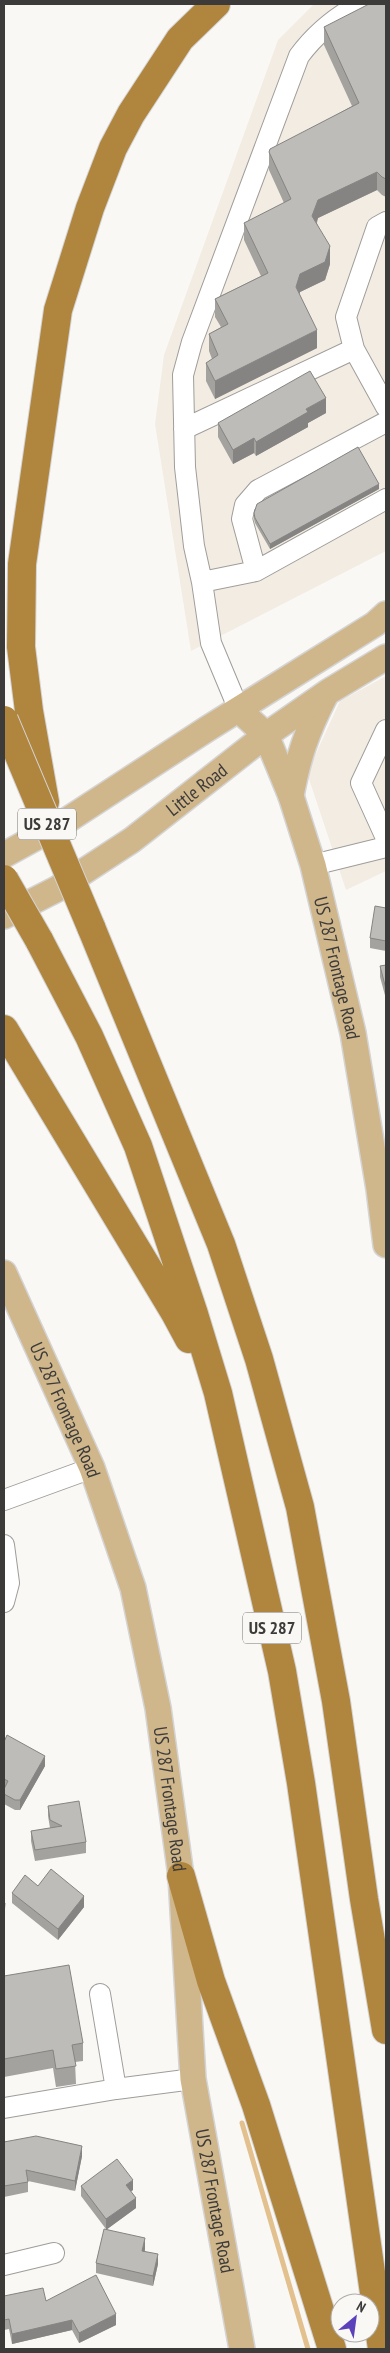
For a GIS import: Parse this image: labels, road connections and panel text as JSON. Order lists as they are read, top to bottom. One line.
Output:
{"streets":{"highway":["US 287"],"main road":["Little Road","US 287 Frontage Road"]},"crossings":[["Little Road","US 287 Frontage Road"]],"north":"top right"}
